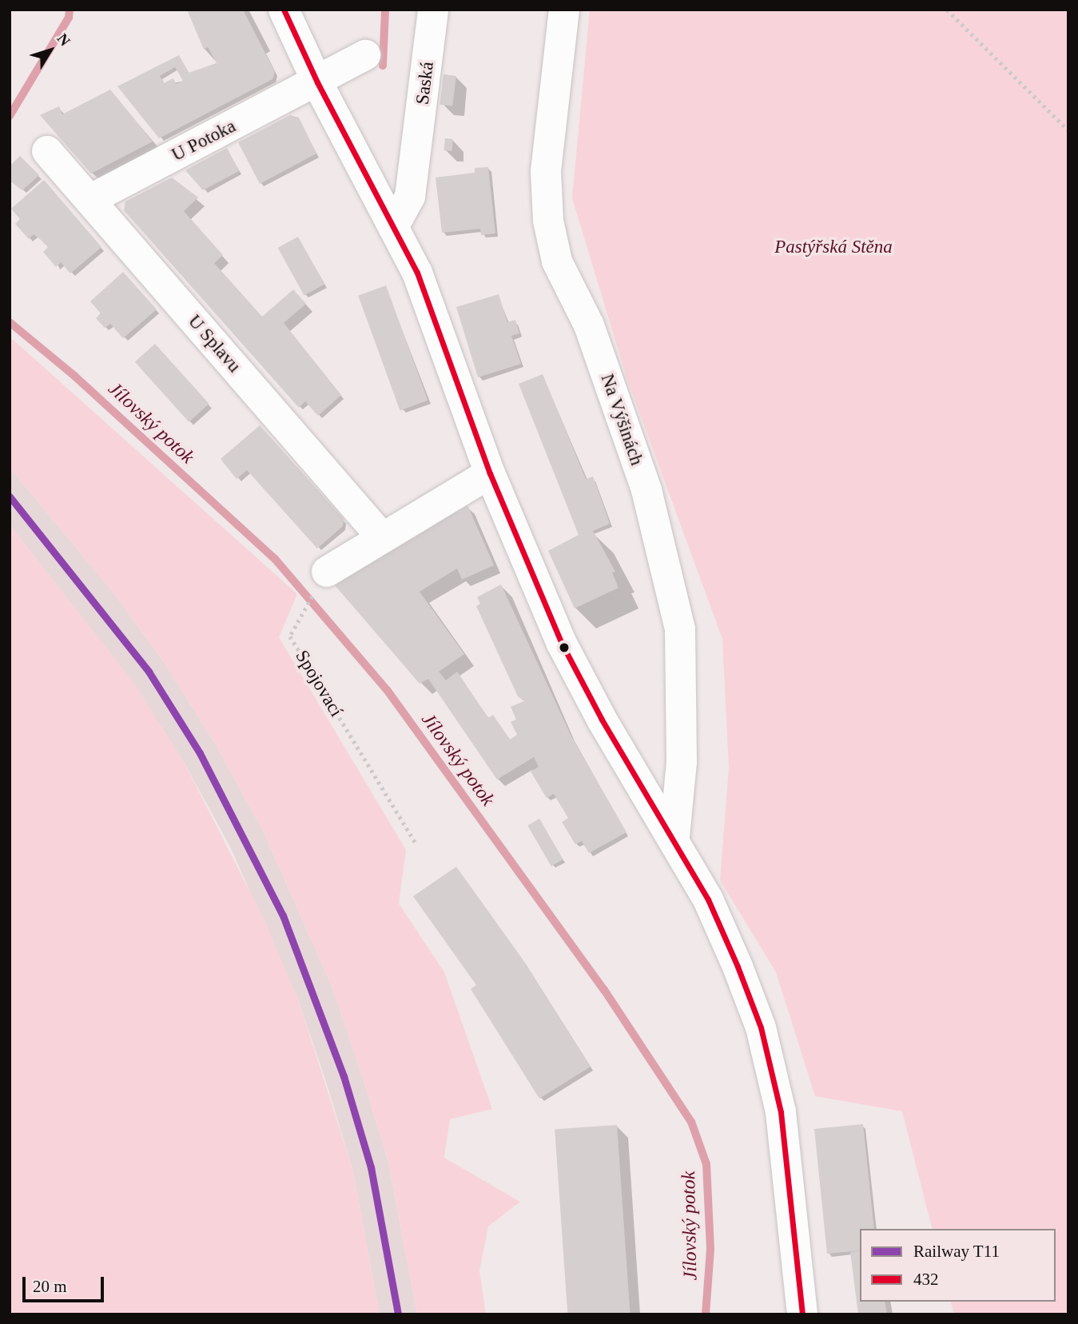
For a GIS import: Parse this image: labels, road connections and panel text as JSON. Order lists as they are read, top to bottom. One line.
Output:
{"streets":{"street":["Saská","U Potoka","U Splavu","Na Výšinách"],"path":["Spojovací"]},"crossings":[["U Potoka","U Splavu"]],"water":["Jílovský potok"],"parks":["Pastýřská Stěna"],"lines":["transit line 432","rail line T11"],"legend":["Railway T11","432"],"scale_bar":"20 m","north":"top right"}
